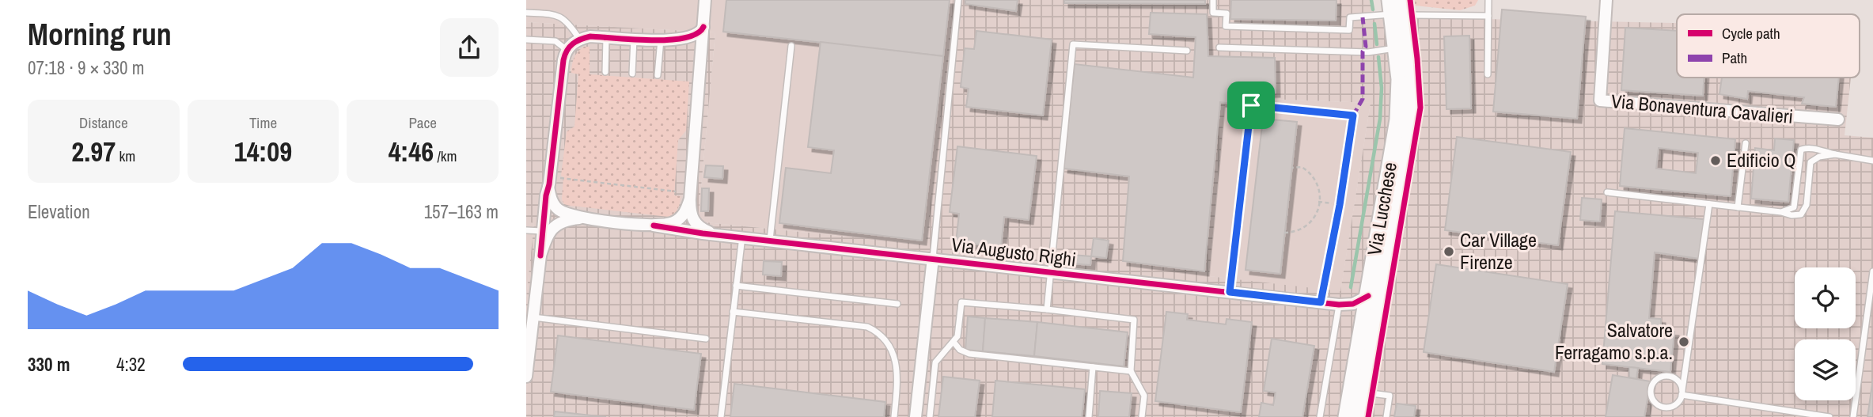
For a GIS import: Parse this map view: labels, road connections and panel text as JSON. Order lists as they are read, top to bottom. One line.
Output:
{"streets":{"main road":["Via Lucchese"],"street":["Via Bonaventura Cavalieri","Via Augusto Righi"]},"crossings":[["Via Lucchese","Via Augusto Righi"]],"places":["Edificio Q","Car Village Firenze","Salvatore Ferragamo s.p.a."],"legend":["Cycle path","Path"],"page":{"heading":["Morning run","07:18 · 9 × 330 m"],"stats":[["Distance","2.97 km"],["Time","14:09"],["Pace","4:46 /km"]],"chart":["Elevation","157–163 m"],"list":[{"name":"330 m","note":"4:32"}]}}
